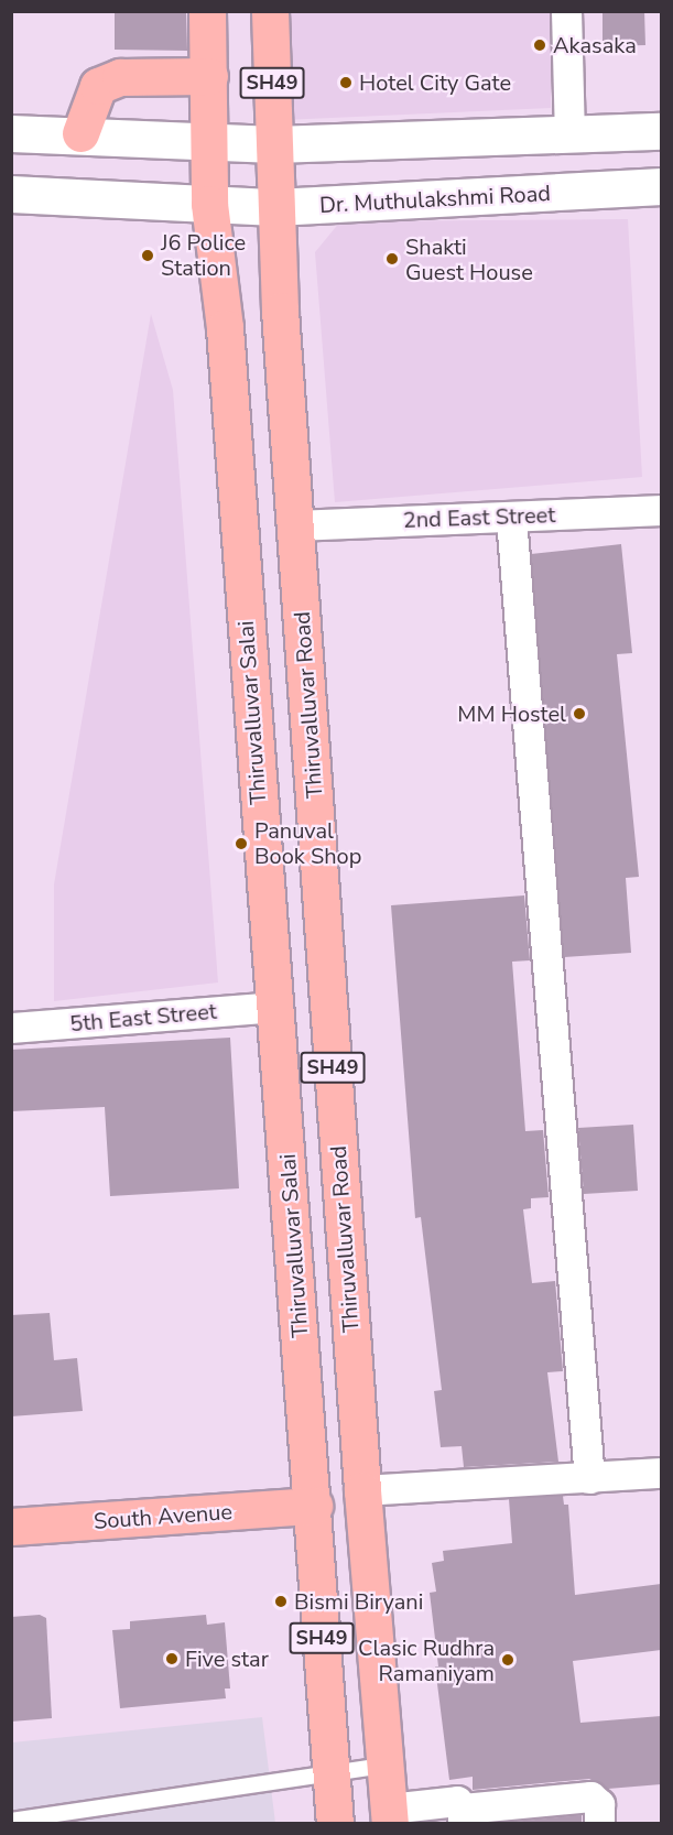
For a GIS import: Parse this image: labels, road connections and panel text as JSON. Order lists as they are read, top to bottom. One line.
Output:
{"streets":{"main road":["SH49","Dr. Muthulakshmi Road","Thiruvalluvar Road","Thiruvalluvar Salai","South Avenue"],"street":["2nd East Street","5th East Street"]},"crossings":[["SH49","Thiruvalluvar Salai"],["SH49","South Avenue"],["Dr. Muthulakshmi Road","Thiruvalluvar Road"],["Dr. Muthulakshmi Road","Thiruvalluvar Salai"],["2nd East Street","Thiruvalluvar Road"],["Thiruvalluvar Salai","5th East Street"],["Thiruvalluvar Salai","South Avenue"]],"places":["Akasaka","Hotel City Gate","J6 Police Station","Shakti Guest House","MM Hostel","Panuval Book Shop","Bismi Biryani","Five star","Clasic Rudhra Ramaniyam"]}
